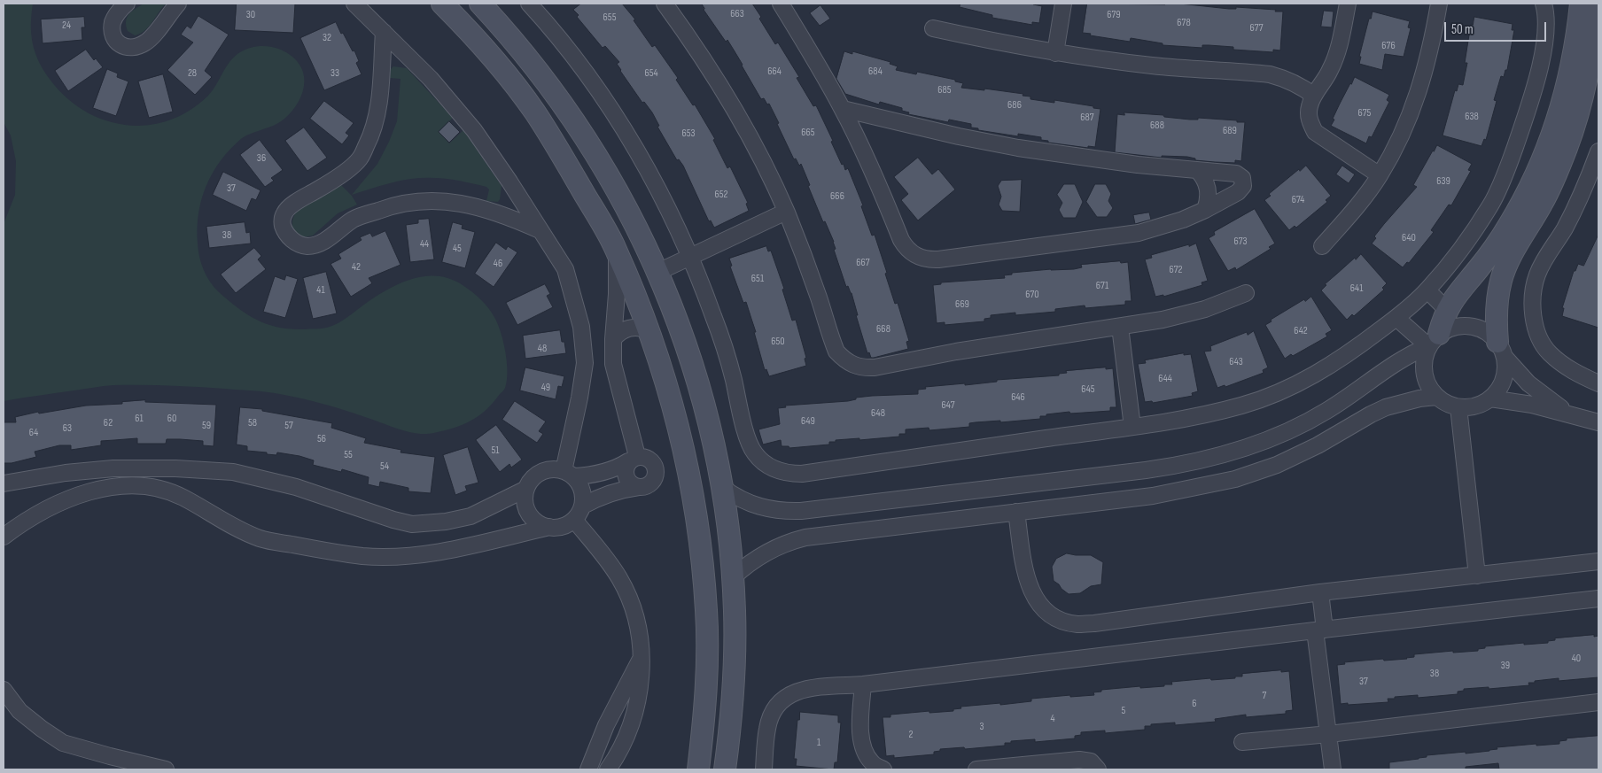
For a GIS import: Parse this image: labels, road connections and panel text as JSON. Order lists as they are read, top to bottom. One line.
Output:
{"house_numbers":["663","30","679","655","678","24","677","32","676","664","684","28","33","654","685","686","675","638","687","688","689","665","653","36","639","37","652","666","674","38","640","673","44","45","667","46","42","672","651","671","641","41","670","669","668","642","650","48","643","644","49","645","646","647","648","61","60","649","62","58","59","57","63","64","56","51","55","54","40","39","38","37","7","6","5","4","3","2","1"],"scale_bar":"50 m"}
